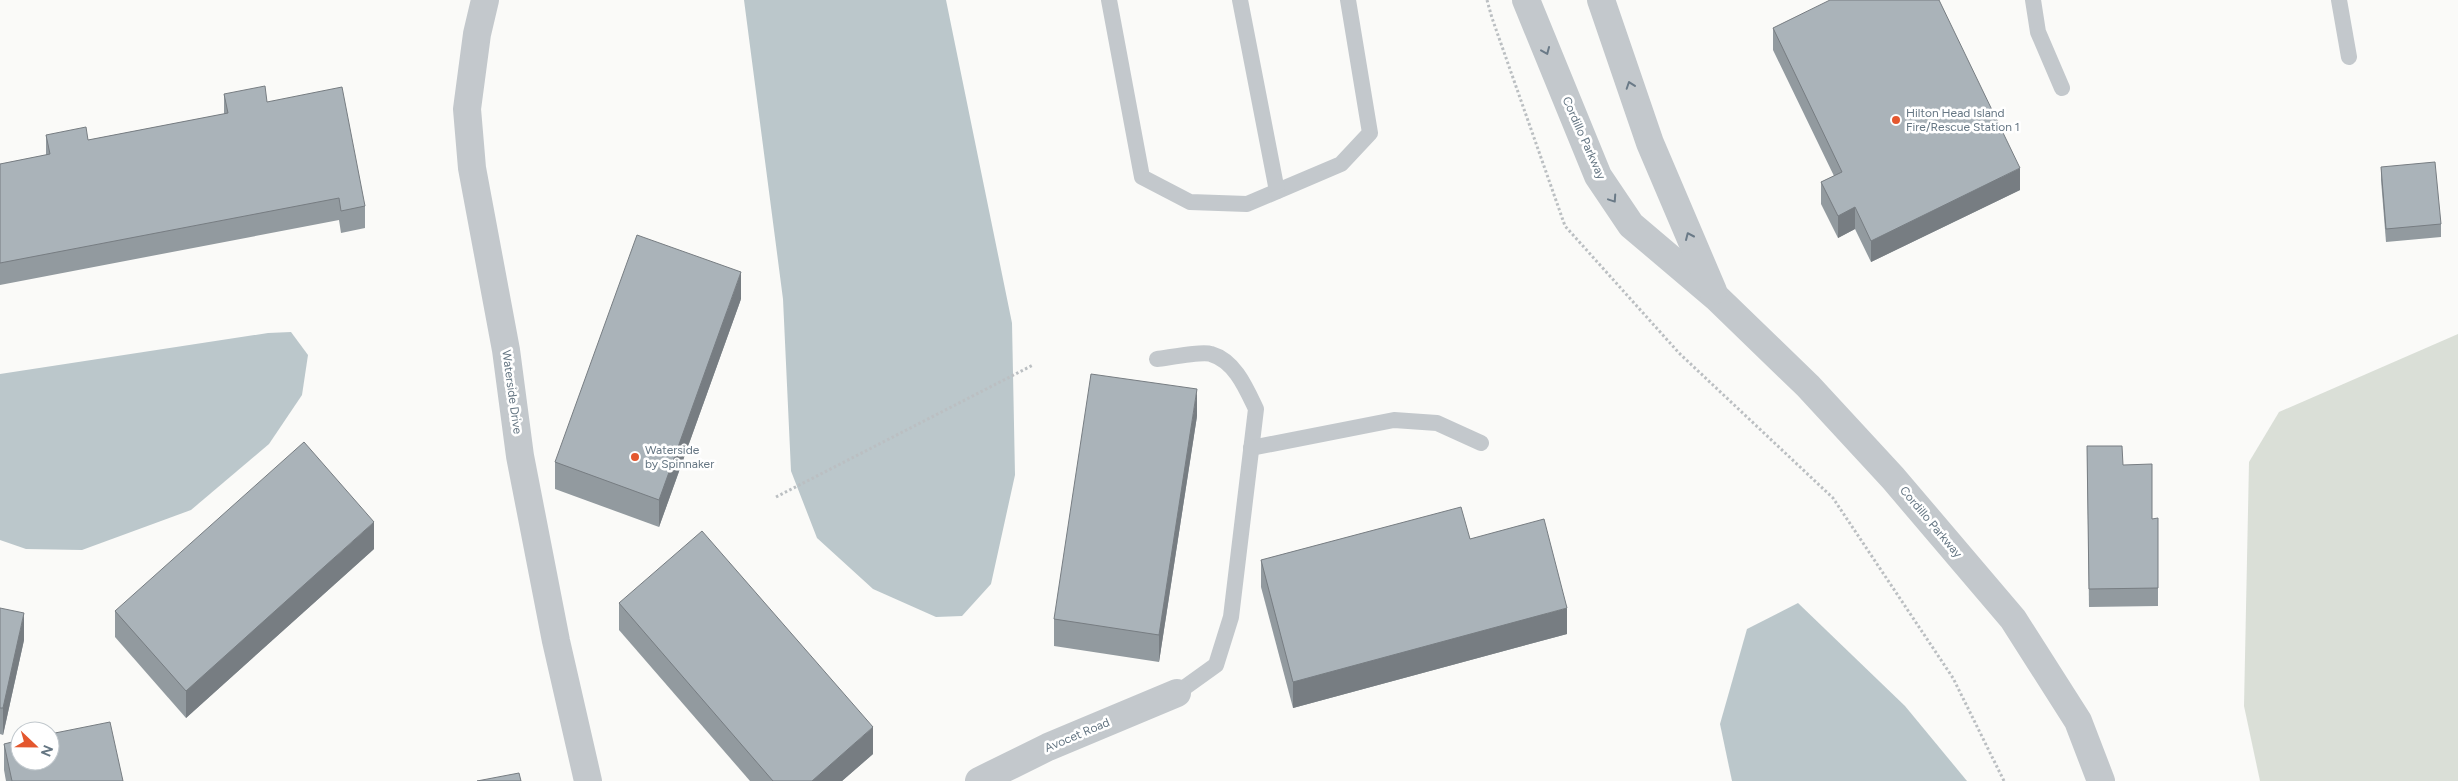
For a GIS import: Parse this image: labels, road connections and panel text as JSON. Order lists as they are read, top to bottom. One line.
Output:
{"streets":{"street":["Cordillo Parkway","Waterside Drive","Avocet Road"]},"places":["Hilton Head Island Fire/Rescue Station 1","Waterside by Spinnaker"],"north":"right"}
